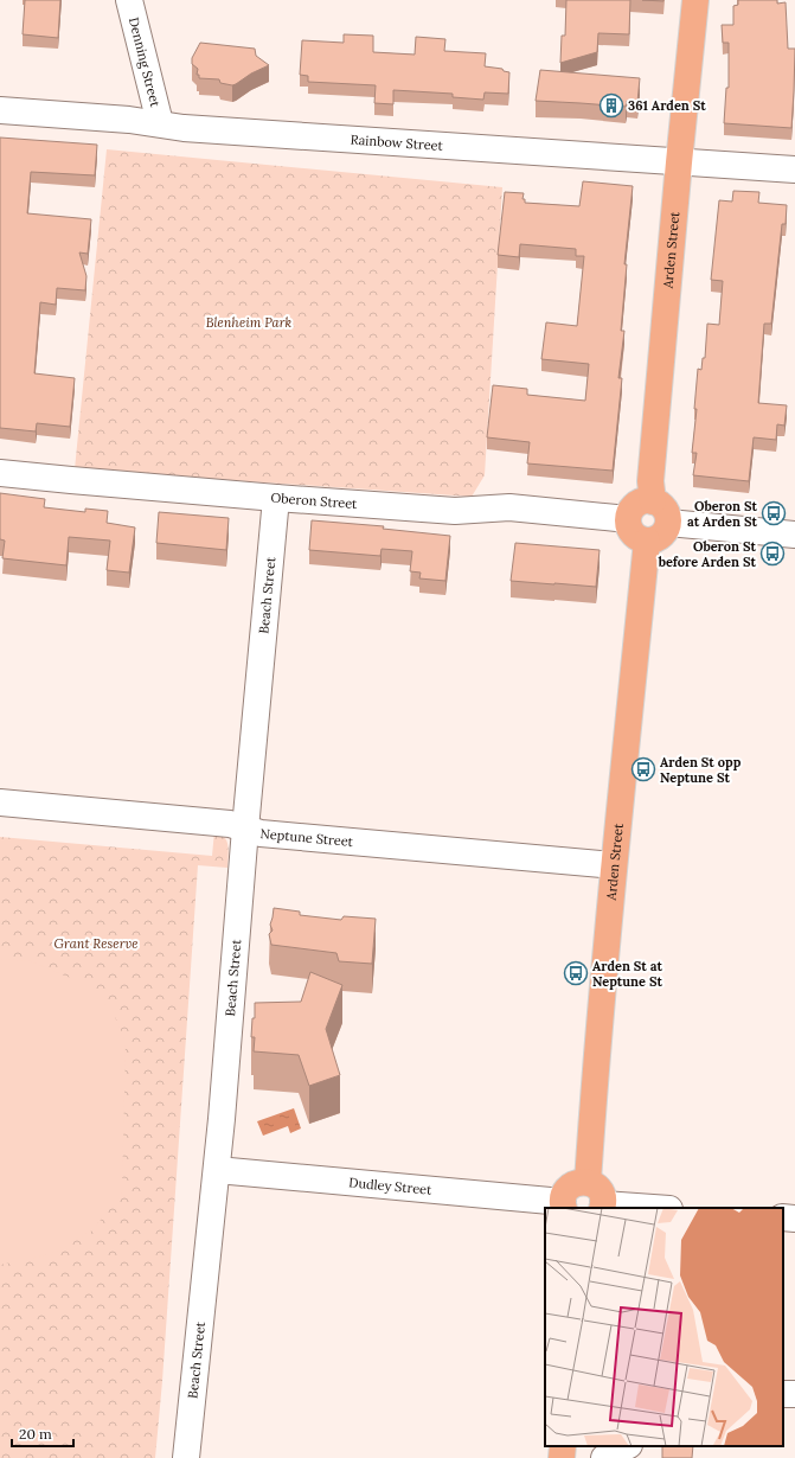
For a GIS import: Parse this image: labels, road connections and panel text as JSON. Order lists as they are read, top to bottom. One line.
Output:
{"streets":{"main road":["Arden Street"],"street":["Denning Street","Rainbow Street","Oberon Street","Beach Street","Neptune Street","Dudley Street"]},"crossings":[["Denning Street","Rainbow Street"],["Rainbow Street","Arden Street"],["Arden Street","Oberon Street"],["Arden Street","Neptune Street"],["Oberon Street","Beach Street"],["Beach Street","Neptune Street"],["Beach Street","Dudley Street"]],"parks":["Blenheim Park","Grant Reserve"],"places":{"building":["361 Arden St"],"bus stop":["Oberon St at Arden St","Oberon St before Arden St","Arden St opp Neptune St","Arden St at Neptune St"]},"scale_bar":"20 m"}
